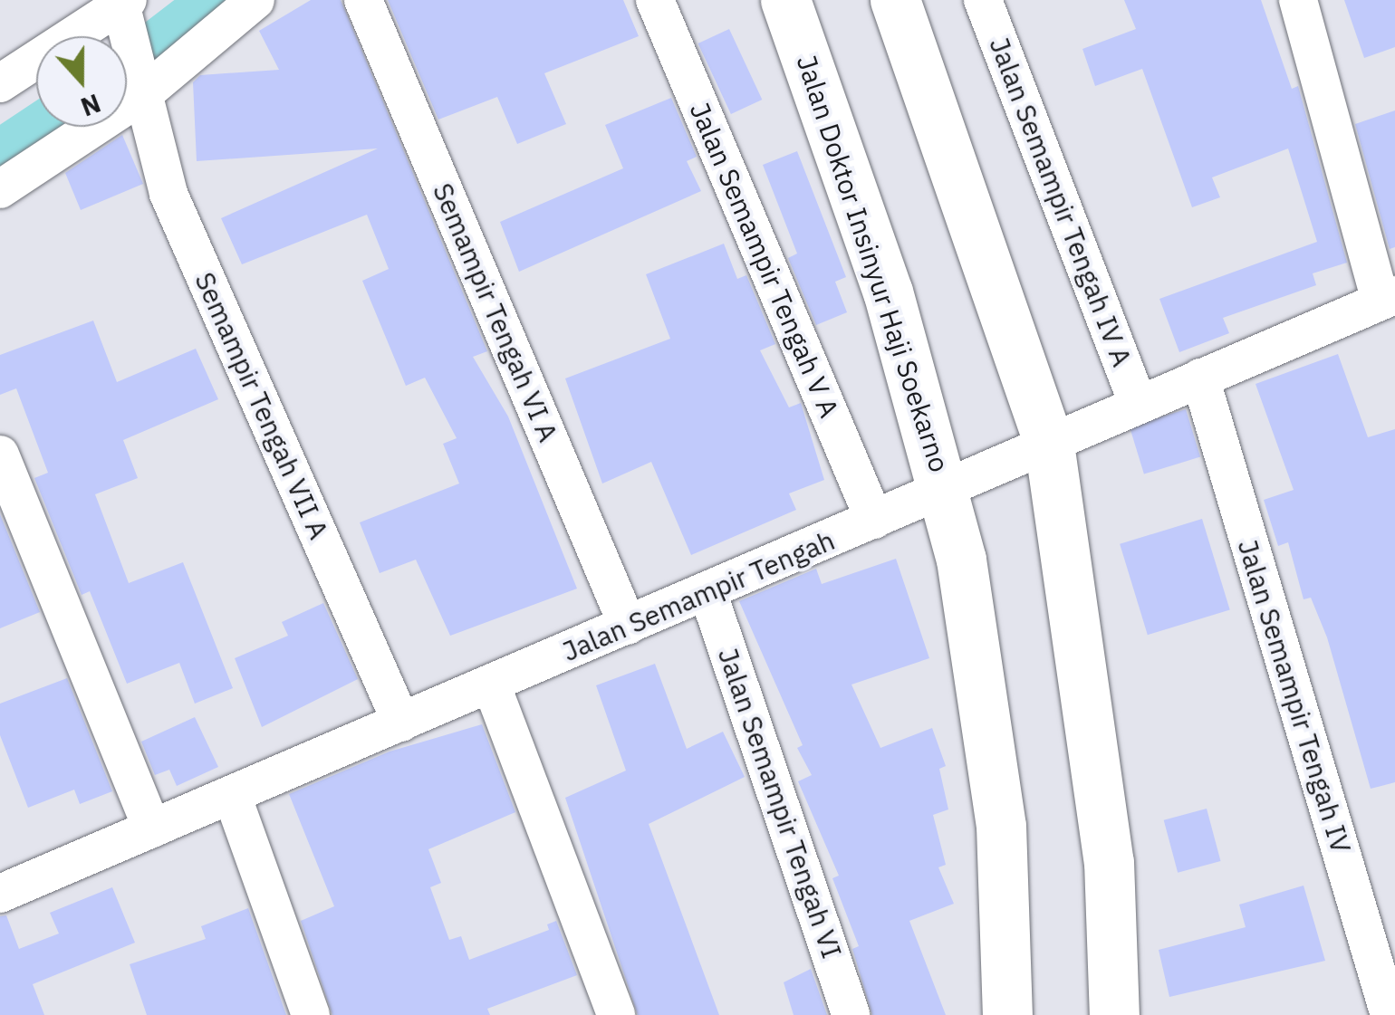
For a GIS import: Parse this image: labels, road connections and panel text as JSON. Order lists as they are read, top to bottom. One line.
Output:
{"streets":{"main road":["Jalan Doktor Insinyur Haji Soekarno"],"street":["Jalan Semampir Tengah IV A","Jalan Semampir Tengah V A","Semampir Tengah VI A","Semampir Tengah VII A","Jalan Semampir Tengah","Jalan Semampir Tengah IV","Jalan Semampir Tengah VI"]},"crossings":[["Jalan Semampir Tengah IV A","Jalan Semampir Tengah"],["Jalan Semampir Tengah V A","Jalan Semampir Tengah"],["Jalan Doktor Insinyur Haji Soekarno","Jalan Semampir Tengah"],["Semampir Tengah VI A","Jalan Semampir Tengah"],["Semampir Tengah VII A","Jalan Semampir Tengah"],["Jalan Semampir Tengah","Jalan Semampir Tengah IV"],["Jalan Semampir Tengah","Jalan Semampir Tengah VI"]],"north":"bottom"}
